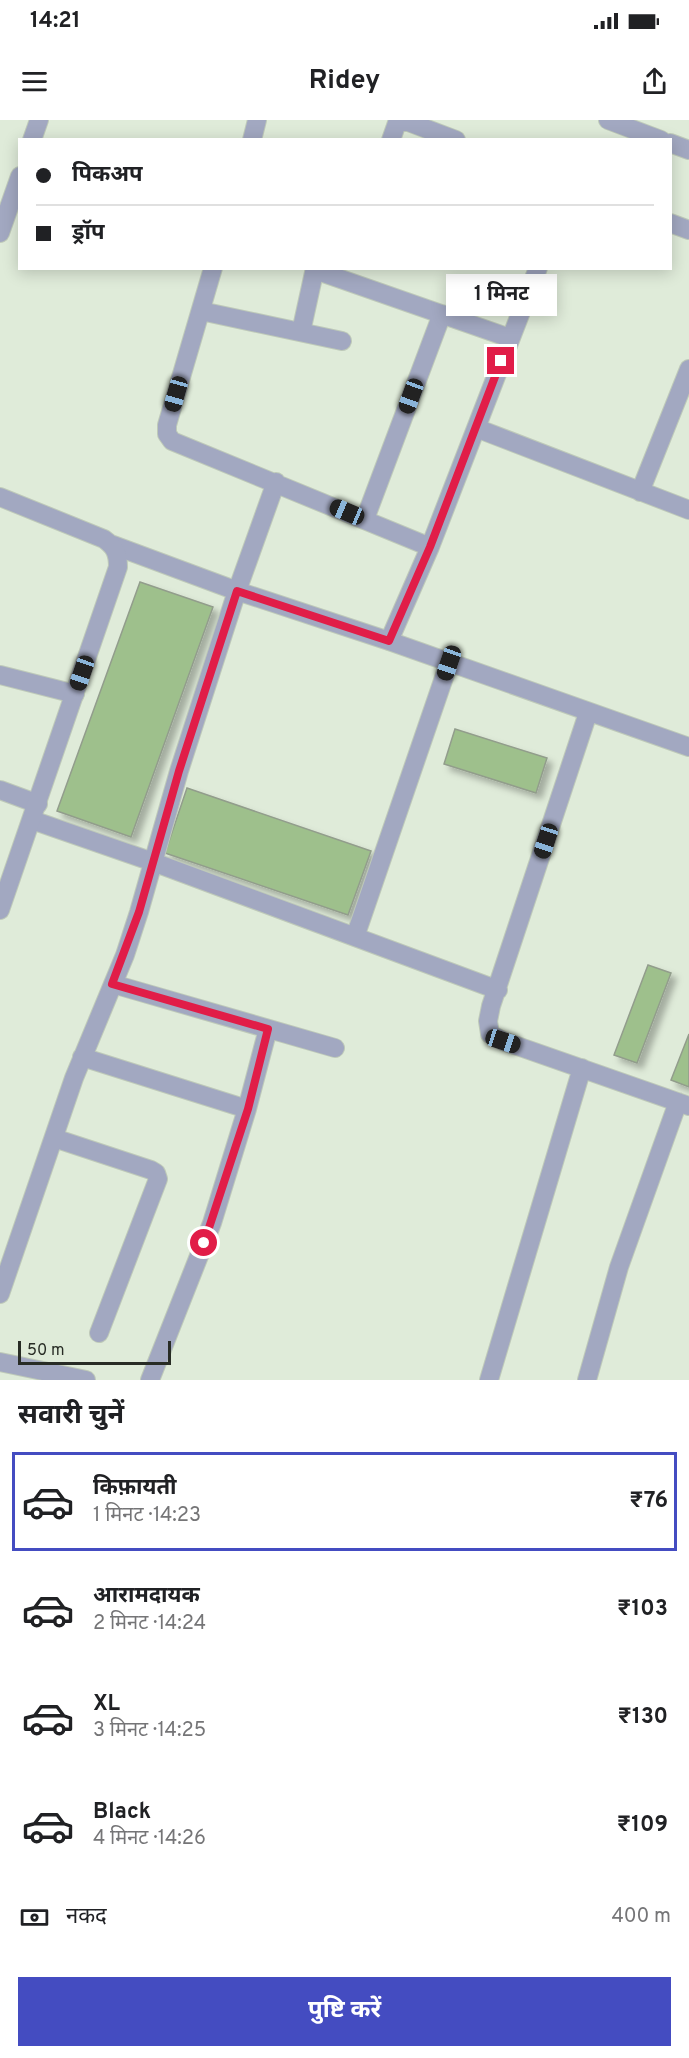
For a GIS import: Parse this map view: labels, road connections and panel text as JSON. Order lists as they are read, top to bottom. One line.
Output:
{"scale_bar":"50 m","page":{"status":"14:21","header":"Ridey","banner":["पिकअप","ड्रॉप"],"bubble":"1 मिनट","scale":"50 m","heading":"सवारी चुनें","list":[{"name":"किफ़ायती","note":"1 मिनट · 14:23","value":"₹76"},{"name":"आरामदायक","note":"2 मिनट · 14:24","value":"₹103"},{"name":"XL","note":"3 मिनट · 14:25","value":"₹130"},{"name":"Black","note":"4 मिनट · 14:26","value":"₹109"}],"pay":["नकद","400 m"],"buttons":"पुष्टि करें"}}
